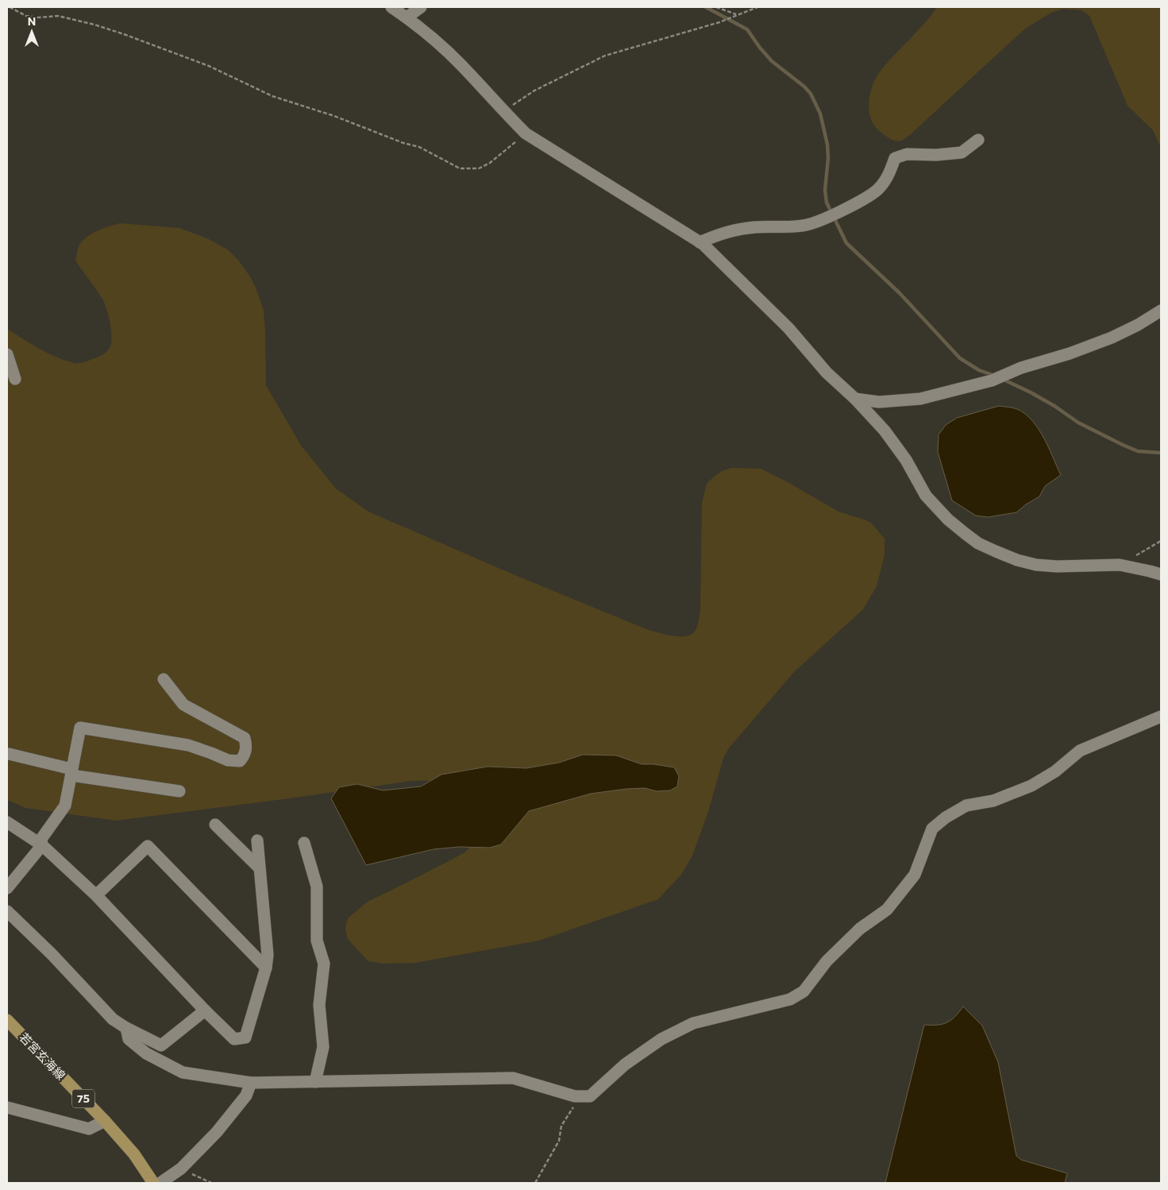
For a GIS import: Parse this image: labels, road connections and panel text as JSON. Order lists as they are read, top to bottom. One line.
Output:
{"streets":{"main road":["若宮玄海線","75"]},"north":"top"}
